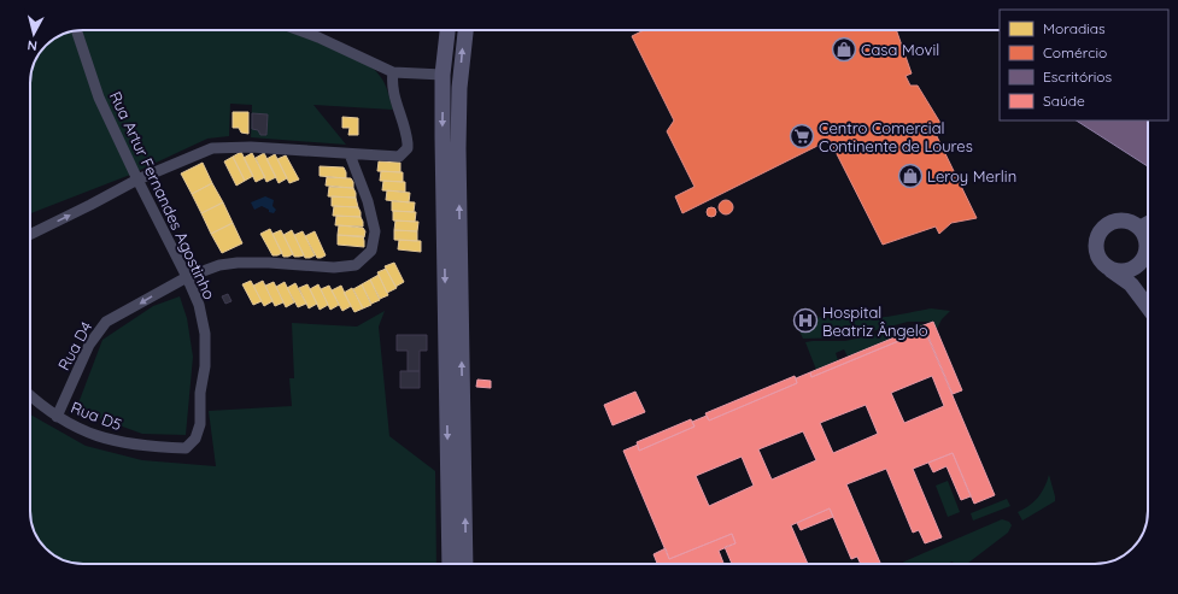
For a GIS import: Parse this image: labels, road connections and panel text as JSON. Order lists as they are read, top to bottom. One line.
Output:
{"streets":{"street":["Rua Artur Fernandes Agostinho","Rua D4","Rua D5"]},"crossings":[["Rua Artur Fernandes Agostinho","Rua D4"],["Rua Artur Fernandes Agostinho","Rua D5"],["Rua D4","Rua D5"]],"one_way":["Rua D4"],"places":{"shop":["Casa Movil","Leroy Merlin"],"supermarket":["Centro Comercial Continente de Loures"],"hospital":["Hospital Beatriz Ângelo"]},"legend":["Moradias","Comércio","Escritórios","Saúde"],"north":"bottom"}
